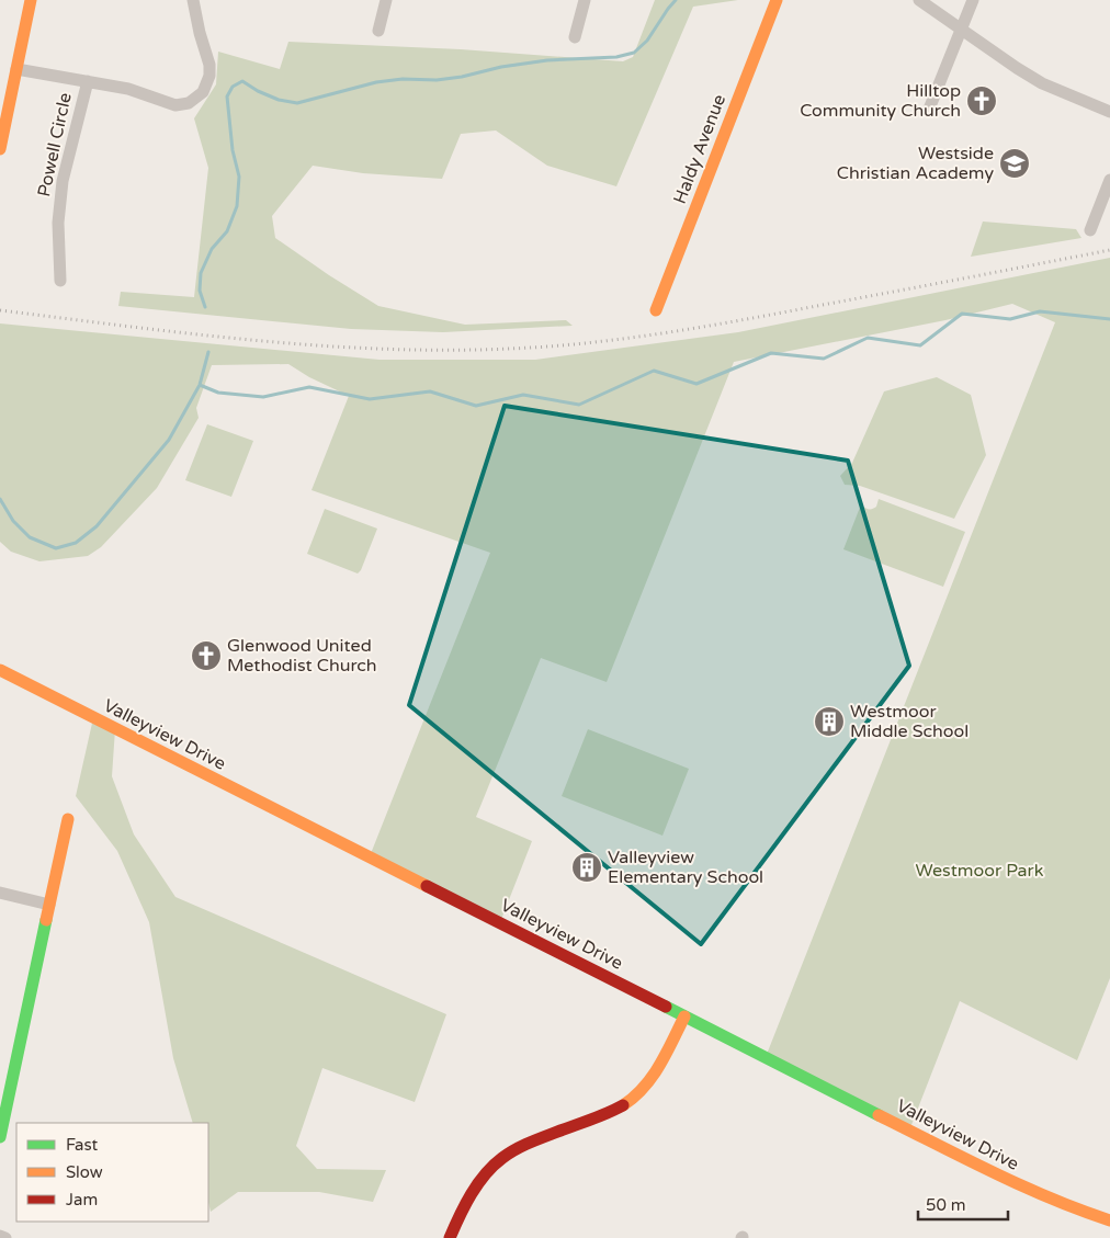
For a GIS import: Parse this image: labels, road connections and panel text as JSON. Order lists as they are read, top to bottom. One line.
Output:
{"streets":{"street":["Powell Circle","Haldy Avenue","Valleyview Drive"]},"parks":["Westmoor Park"],"places":{"church":["Hilltop Community Church","Glenwood United Methodist Church"],"school or university":["Westside Christian Academy"],"building":["Westmoor Middle School","Valleyview Elementary School"]},"legend":["Fast","Slow","Jam"],"scale_bar":"50 m"}
